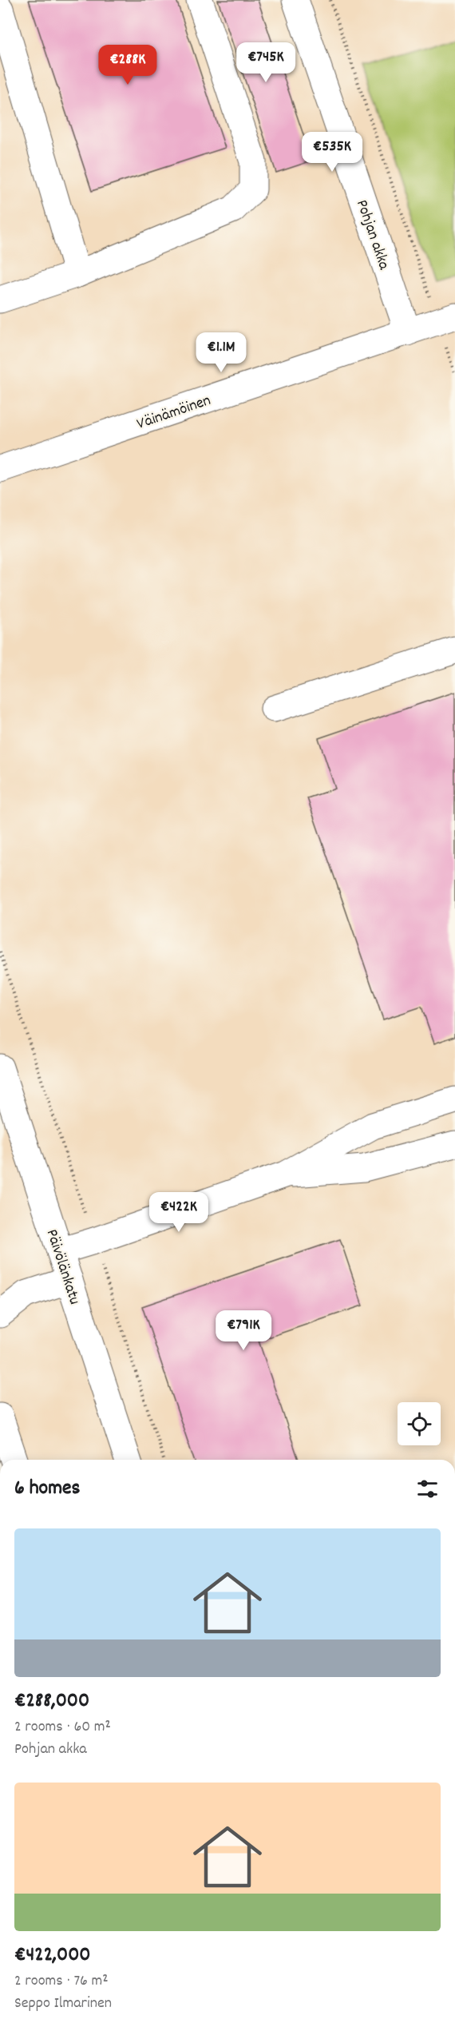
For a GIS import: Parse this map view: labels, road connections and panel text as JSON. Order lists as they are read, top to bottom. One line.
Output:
{"streets":{"street":["Pohjan akka","Väinämöinen","Päivölänkatu"]},"crossings":[["Pohjan akka","Väinämöinen"]],"page":{"price":["€745K","€288K","€535K","€1.1M","€422K","€791K"],"heading":"6 homes","list":[{"name":"€288,000","note":"2 rooms · 60 m² · Pohjan akka"},{"name":"€422,000","note":"2 rooms · 76 m² · Seppo Ilmarinen"}]}}
